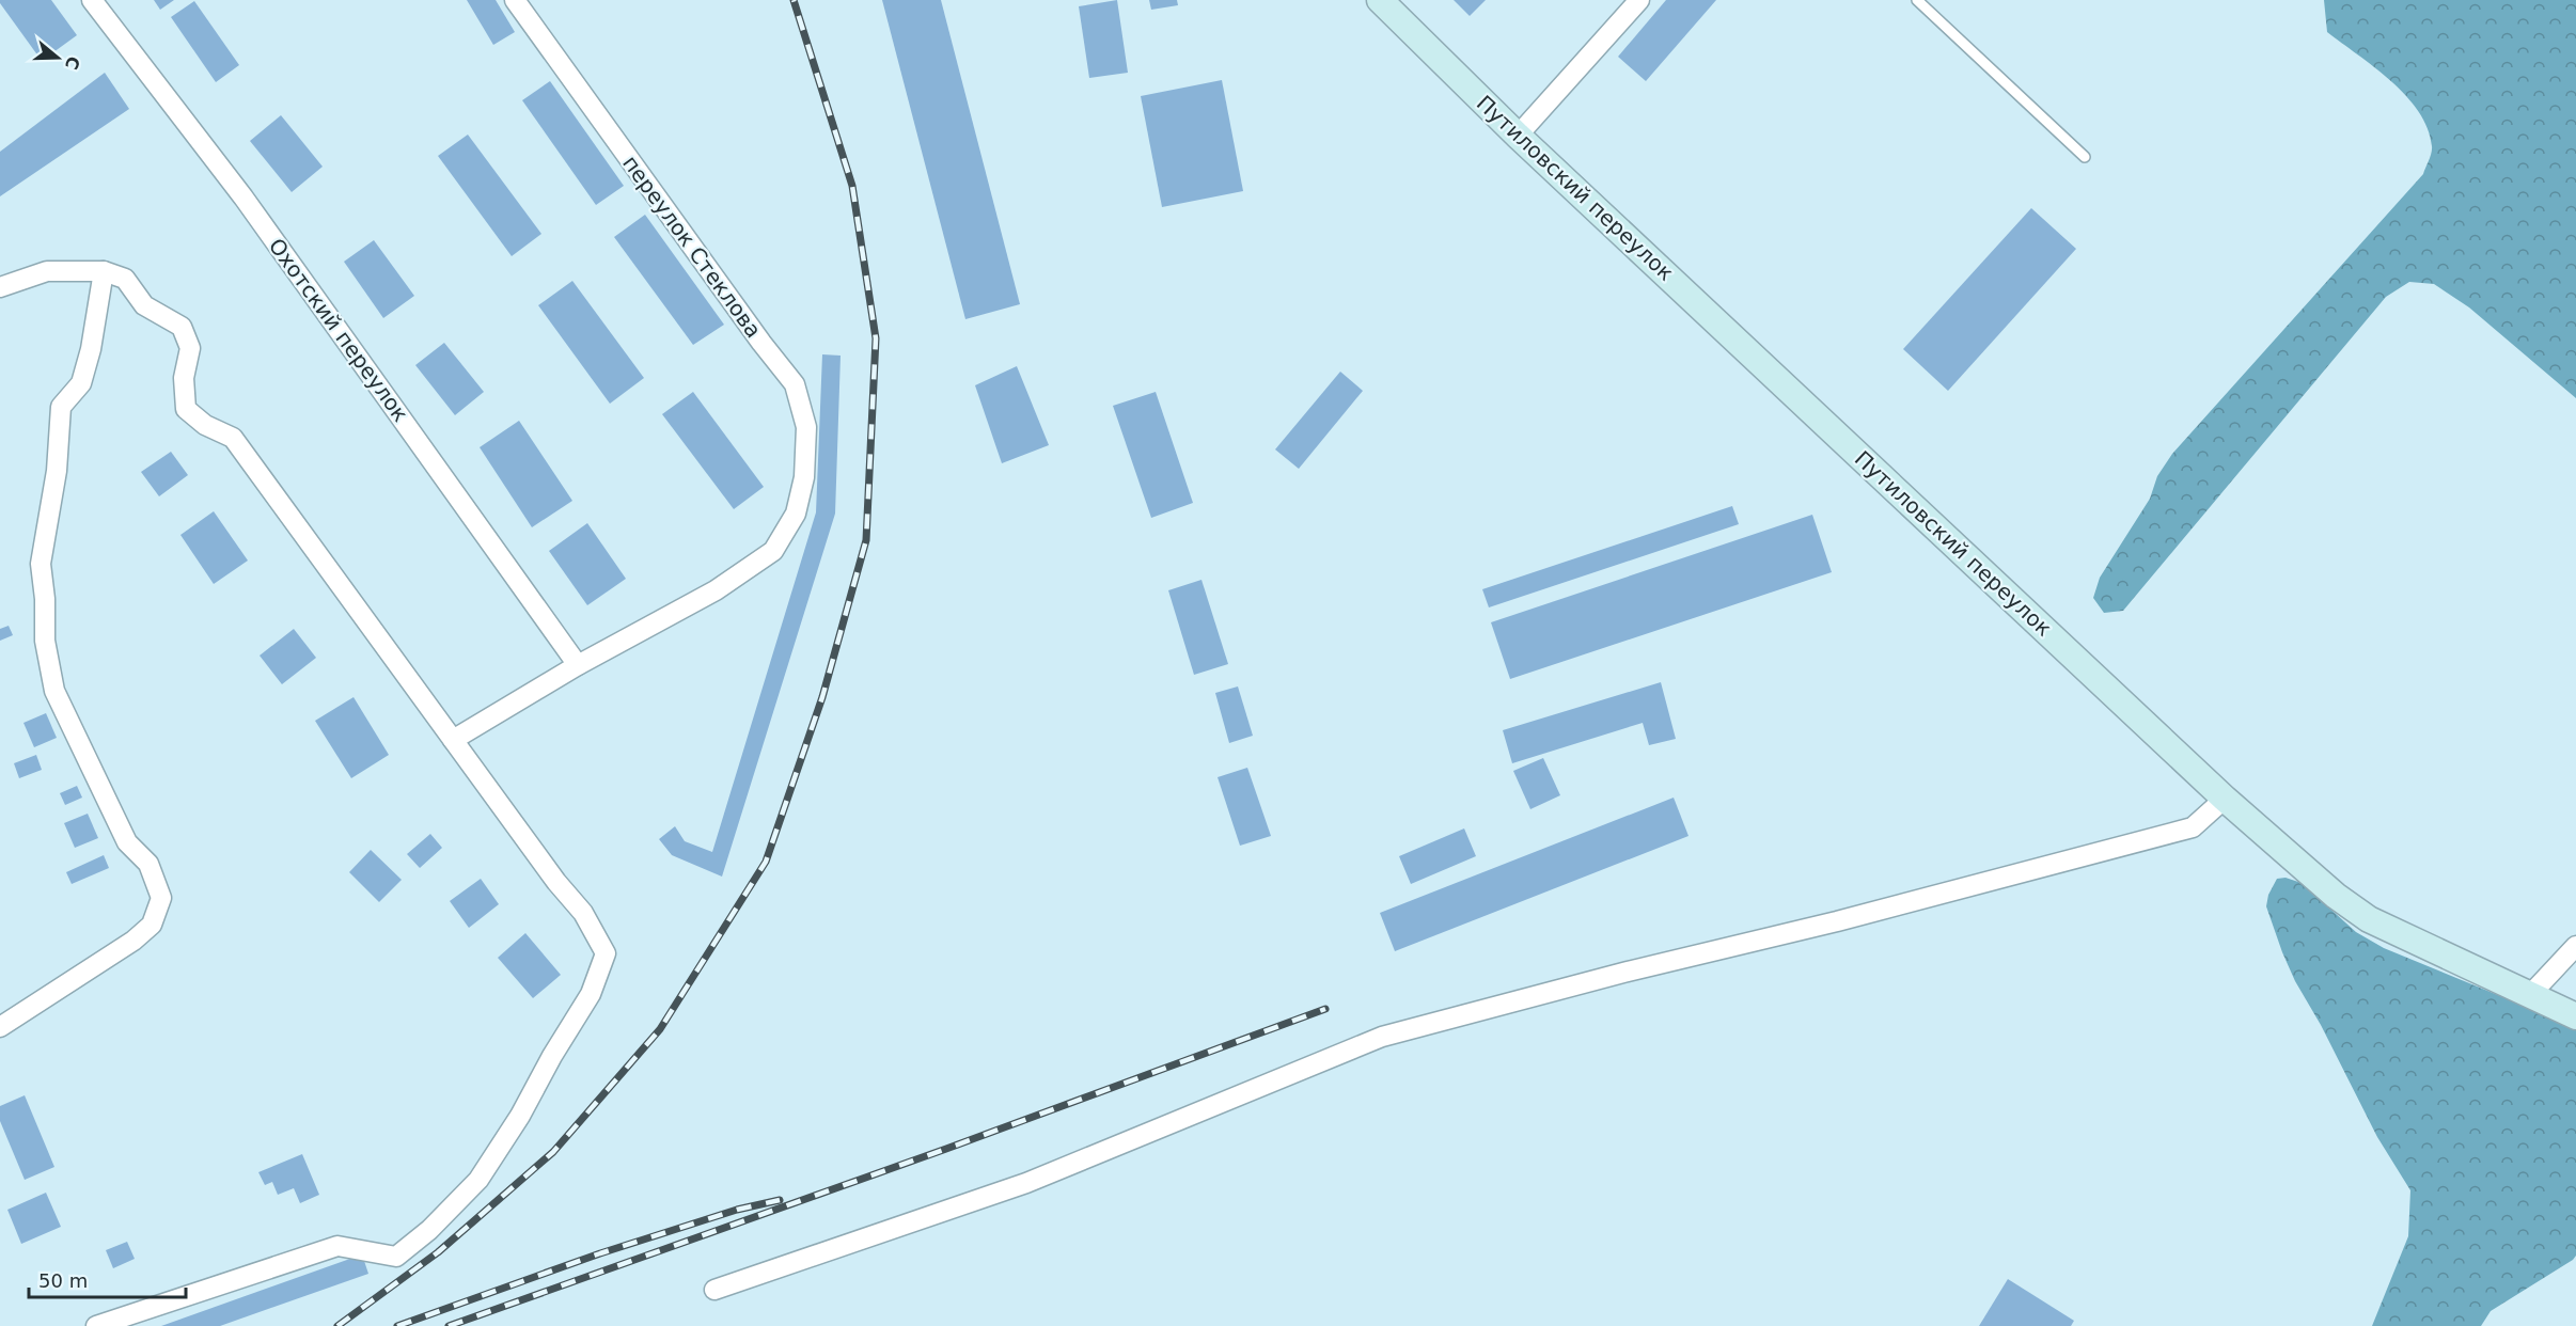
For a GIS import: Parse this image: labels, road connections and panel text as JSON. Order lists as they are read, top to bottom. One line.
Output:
{"streets":{"main road":["Путиловский переулок"],"street":["переулок Стеклова","Охотский переулок"]},"crossings":[["переулок Стеклова","Охотский переулок"]],"scale_bar":"50 m","north":"right"}
